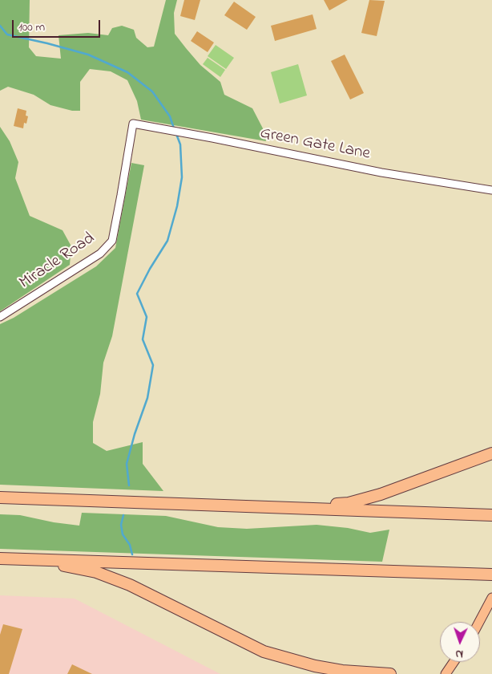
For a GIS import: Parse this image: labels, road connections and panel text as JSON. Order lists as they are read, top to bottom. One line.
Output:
{"streets":{"street":["Green Gate Lane","Miracle Road"]},"crossings":[["Green Gate Lane","Miracle Road"]],"scale_bar":"100 m","north":"bottom"}
